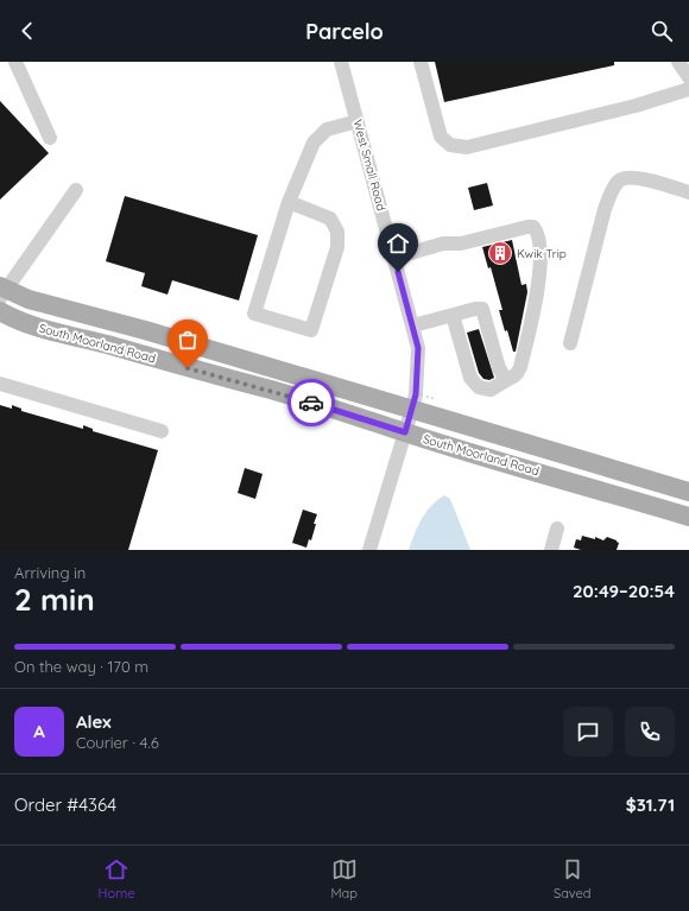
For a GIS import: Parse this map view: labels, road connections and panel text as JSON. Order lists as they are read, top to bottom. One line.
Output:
{"streets":{"main road":["South Moorland Road"],"street":["West Small Road"]},"crossings":[["West Small Road","South Moorland Road"]],"places":{"building":["Kwik Trip"]},"page":{"header":"Parcelo","heading":["2 min","Arriving in","20:49–20:54"],"panel":["Alex","Courier · 4.6","Order #4364","$31.71"],"bar":"On the way · 170 m","round":"A","tabs":["Home","Map","Saved"]}}
